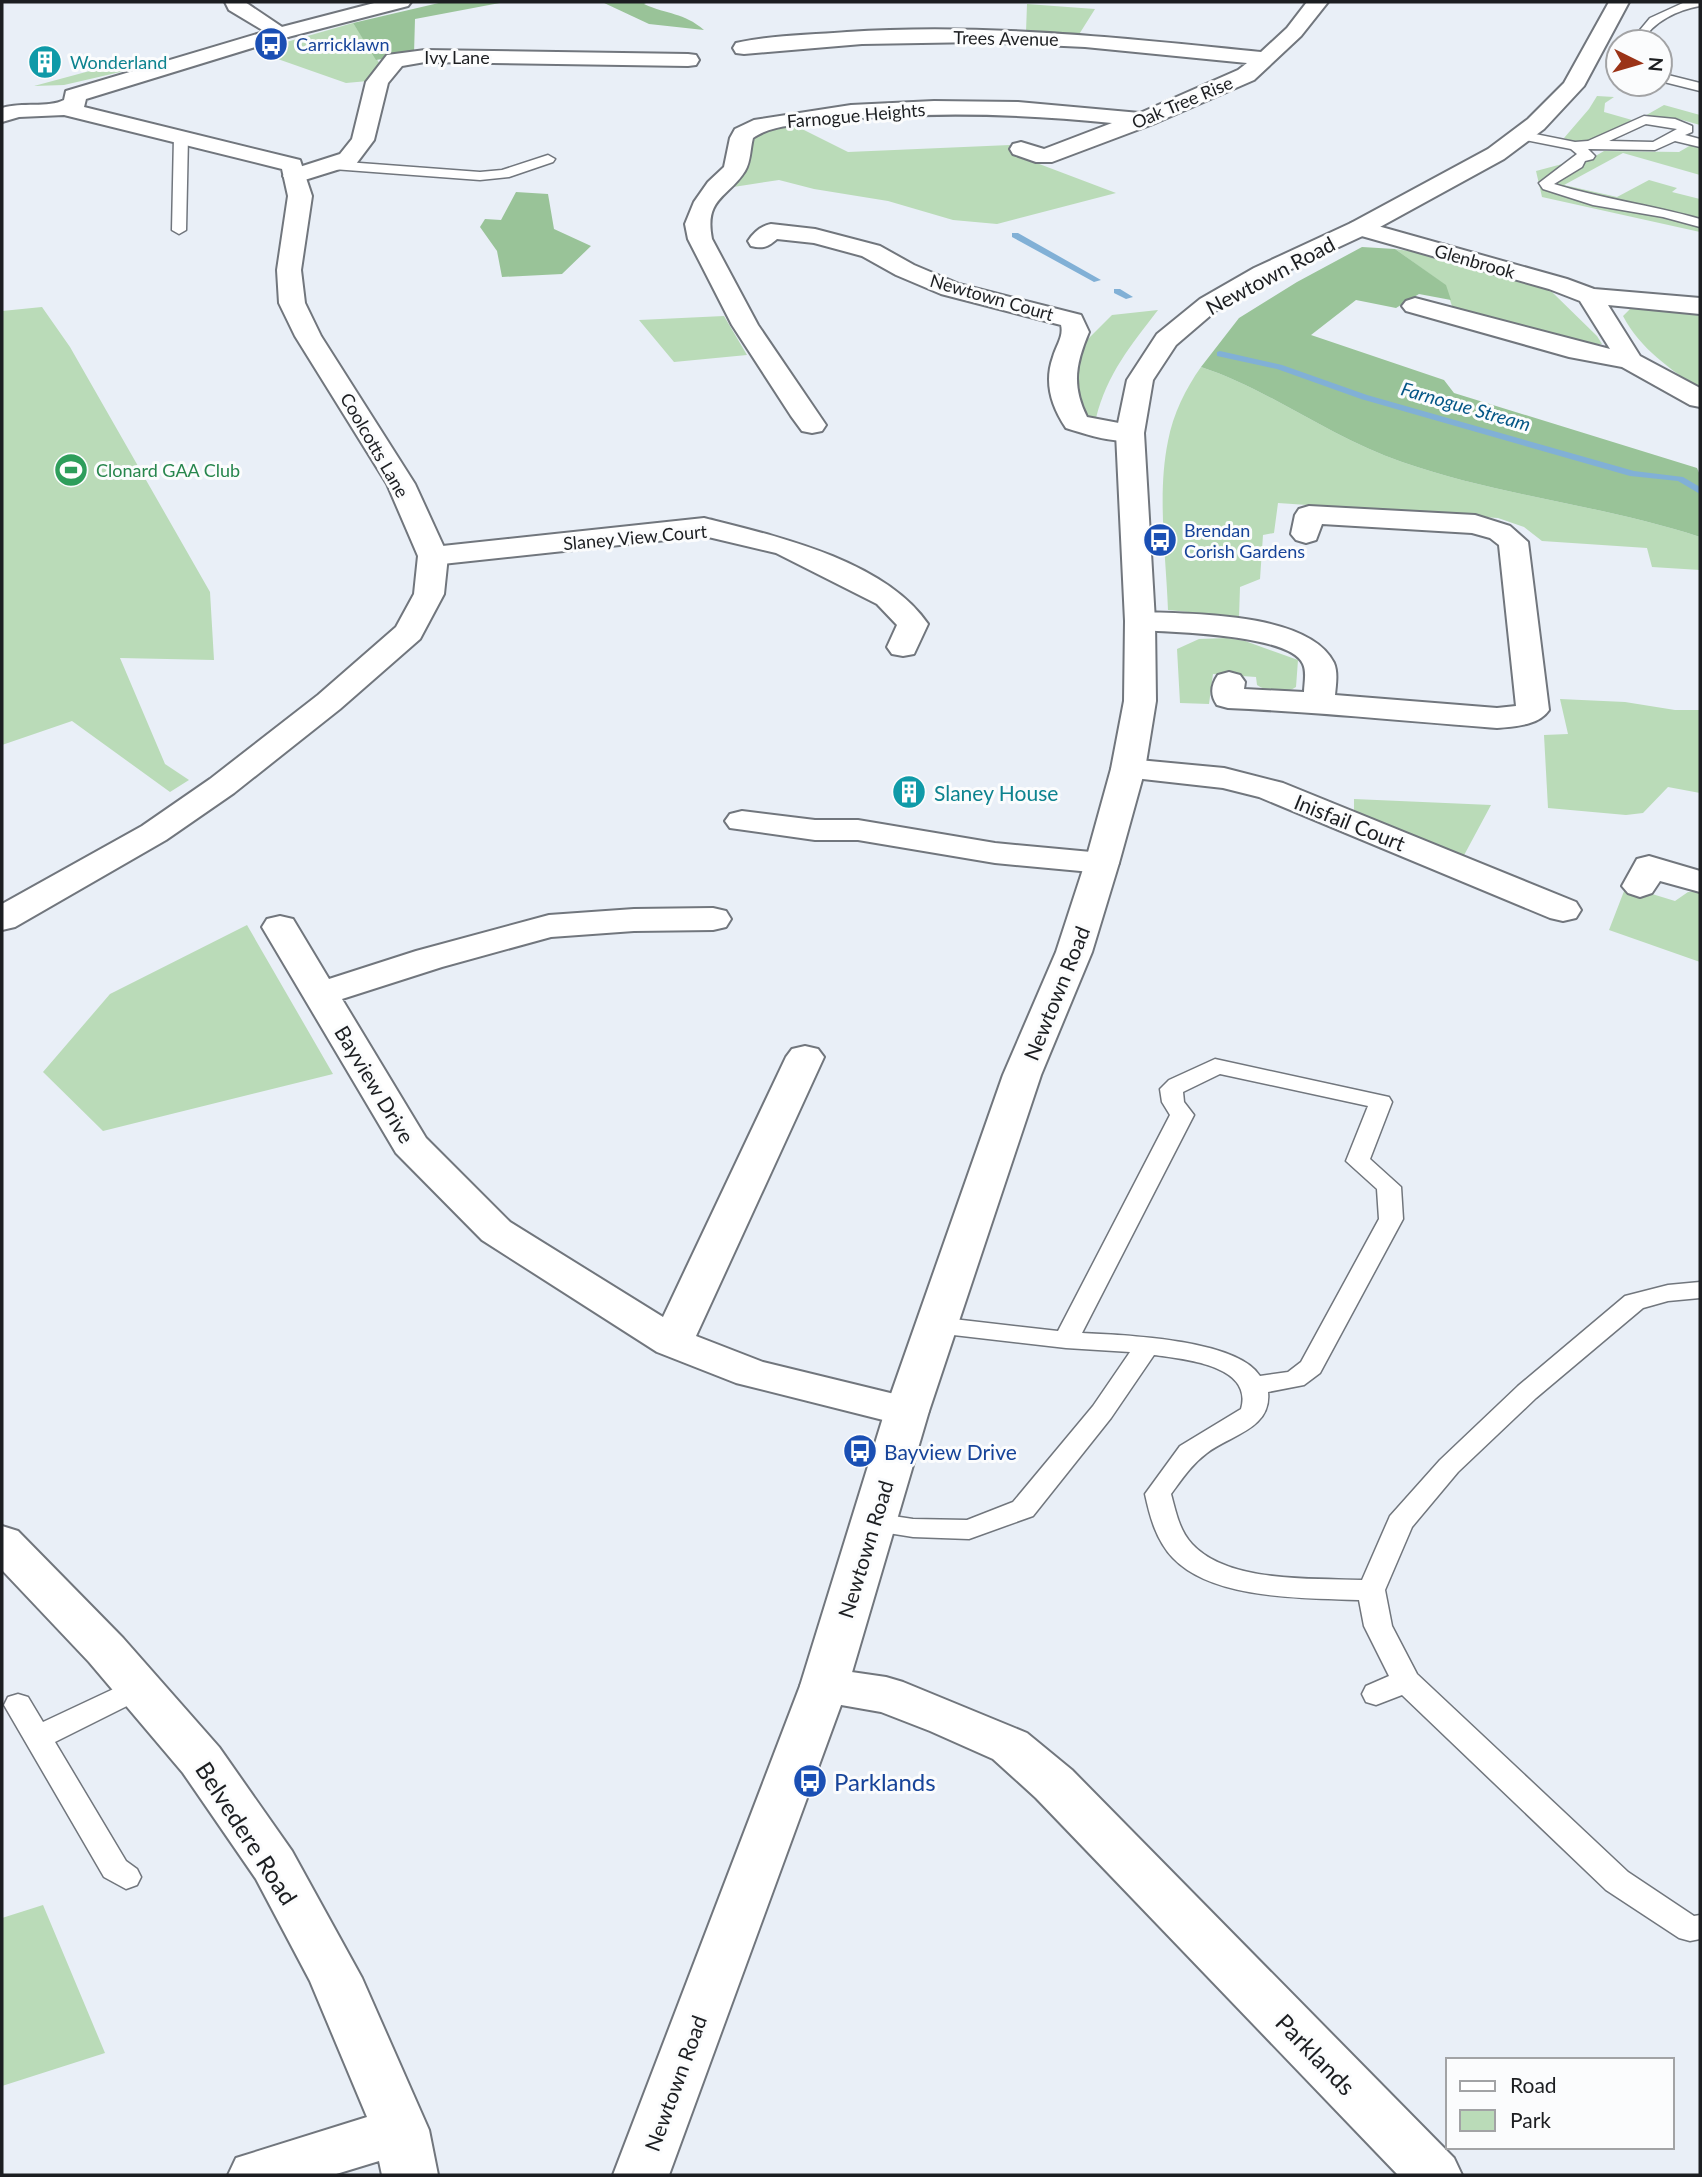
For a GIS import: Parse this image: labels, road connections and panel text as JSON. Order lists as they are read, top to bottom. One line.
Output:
{"streets":{"street":["Trees Avenue","Ivy Lane","Oak Tree Rise","Farnogue Heights","Glenbrook","Newtown Road","Newtown Court","Coolcotts Lane","Slaney View Court","Inisfail Court","Bayview Drive","Belvedere Road","Parklands"]},"crossings":[["Trees Avenue","Oak Tree Rise"],["Ivy Lane","Coolcotts Lane"],["Oak Tree Rise","Farnogue Heights"],["Glenbrook","Newtown Road"],["Newtown Road","Newtown Court"],["Newtown Road","Inisfail Court"],["Newtown Road","Bayview Drive"],["Newtown Road","Parklands"],["Coolcotts Lane","Slaney View Court"]],"water":["Farnogue Stream"],"places":{"bus stop":["Carricklawn","Brendan Corish Gardens","Bayview Drive","Parklands"],"building":["Wonderland","Slaney House"],"sports":["Clonard GAA Club"]},"legend":["Road","Park"],"north":"right"}
